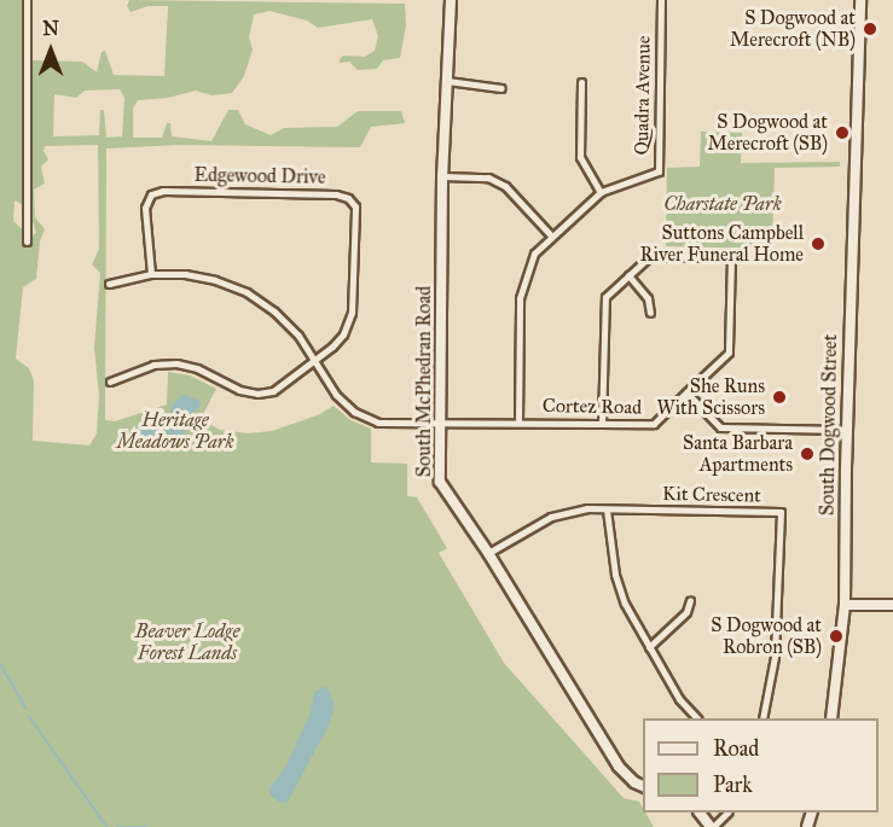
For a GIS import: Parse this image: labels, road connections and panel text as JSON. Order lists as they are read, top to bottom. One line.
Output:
{"streets":{"street":["Quadra Avenue","Edgewood Drive","South McPhedran Road","Cortez Road","South Dogwood Street","Kit Crescent"]},"crossings":[["Quadra Avenue","Cortez Road"],["Edgewood Drive","Cortez Road"],["South McPhedran Road","Cortez Road"],["South McPhedran Road","Kit Crescent"]],"parks":["Charstate Park","Heritage Meadows Park","Beaver Lodge Forest Lands"],"places":["S Dogwood at Merecroft (NB)","S Dogwood at Merecroft (SB)","Suttons Campbell River Funeral Home","She Runs With Scissors","Santa Barbara Apartments","S Dogwood at Robron (SB)"],"legend":["Road","Park"],"north":"top"}
